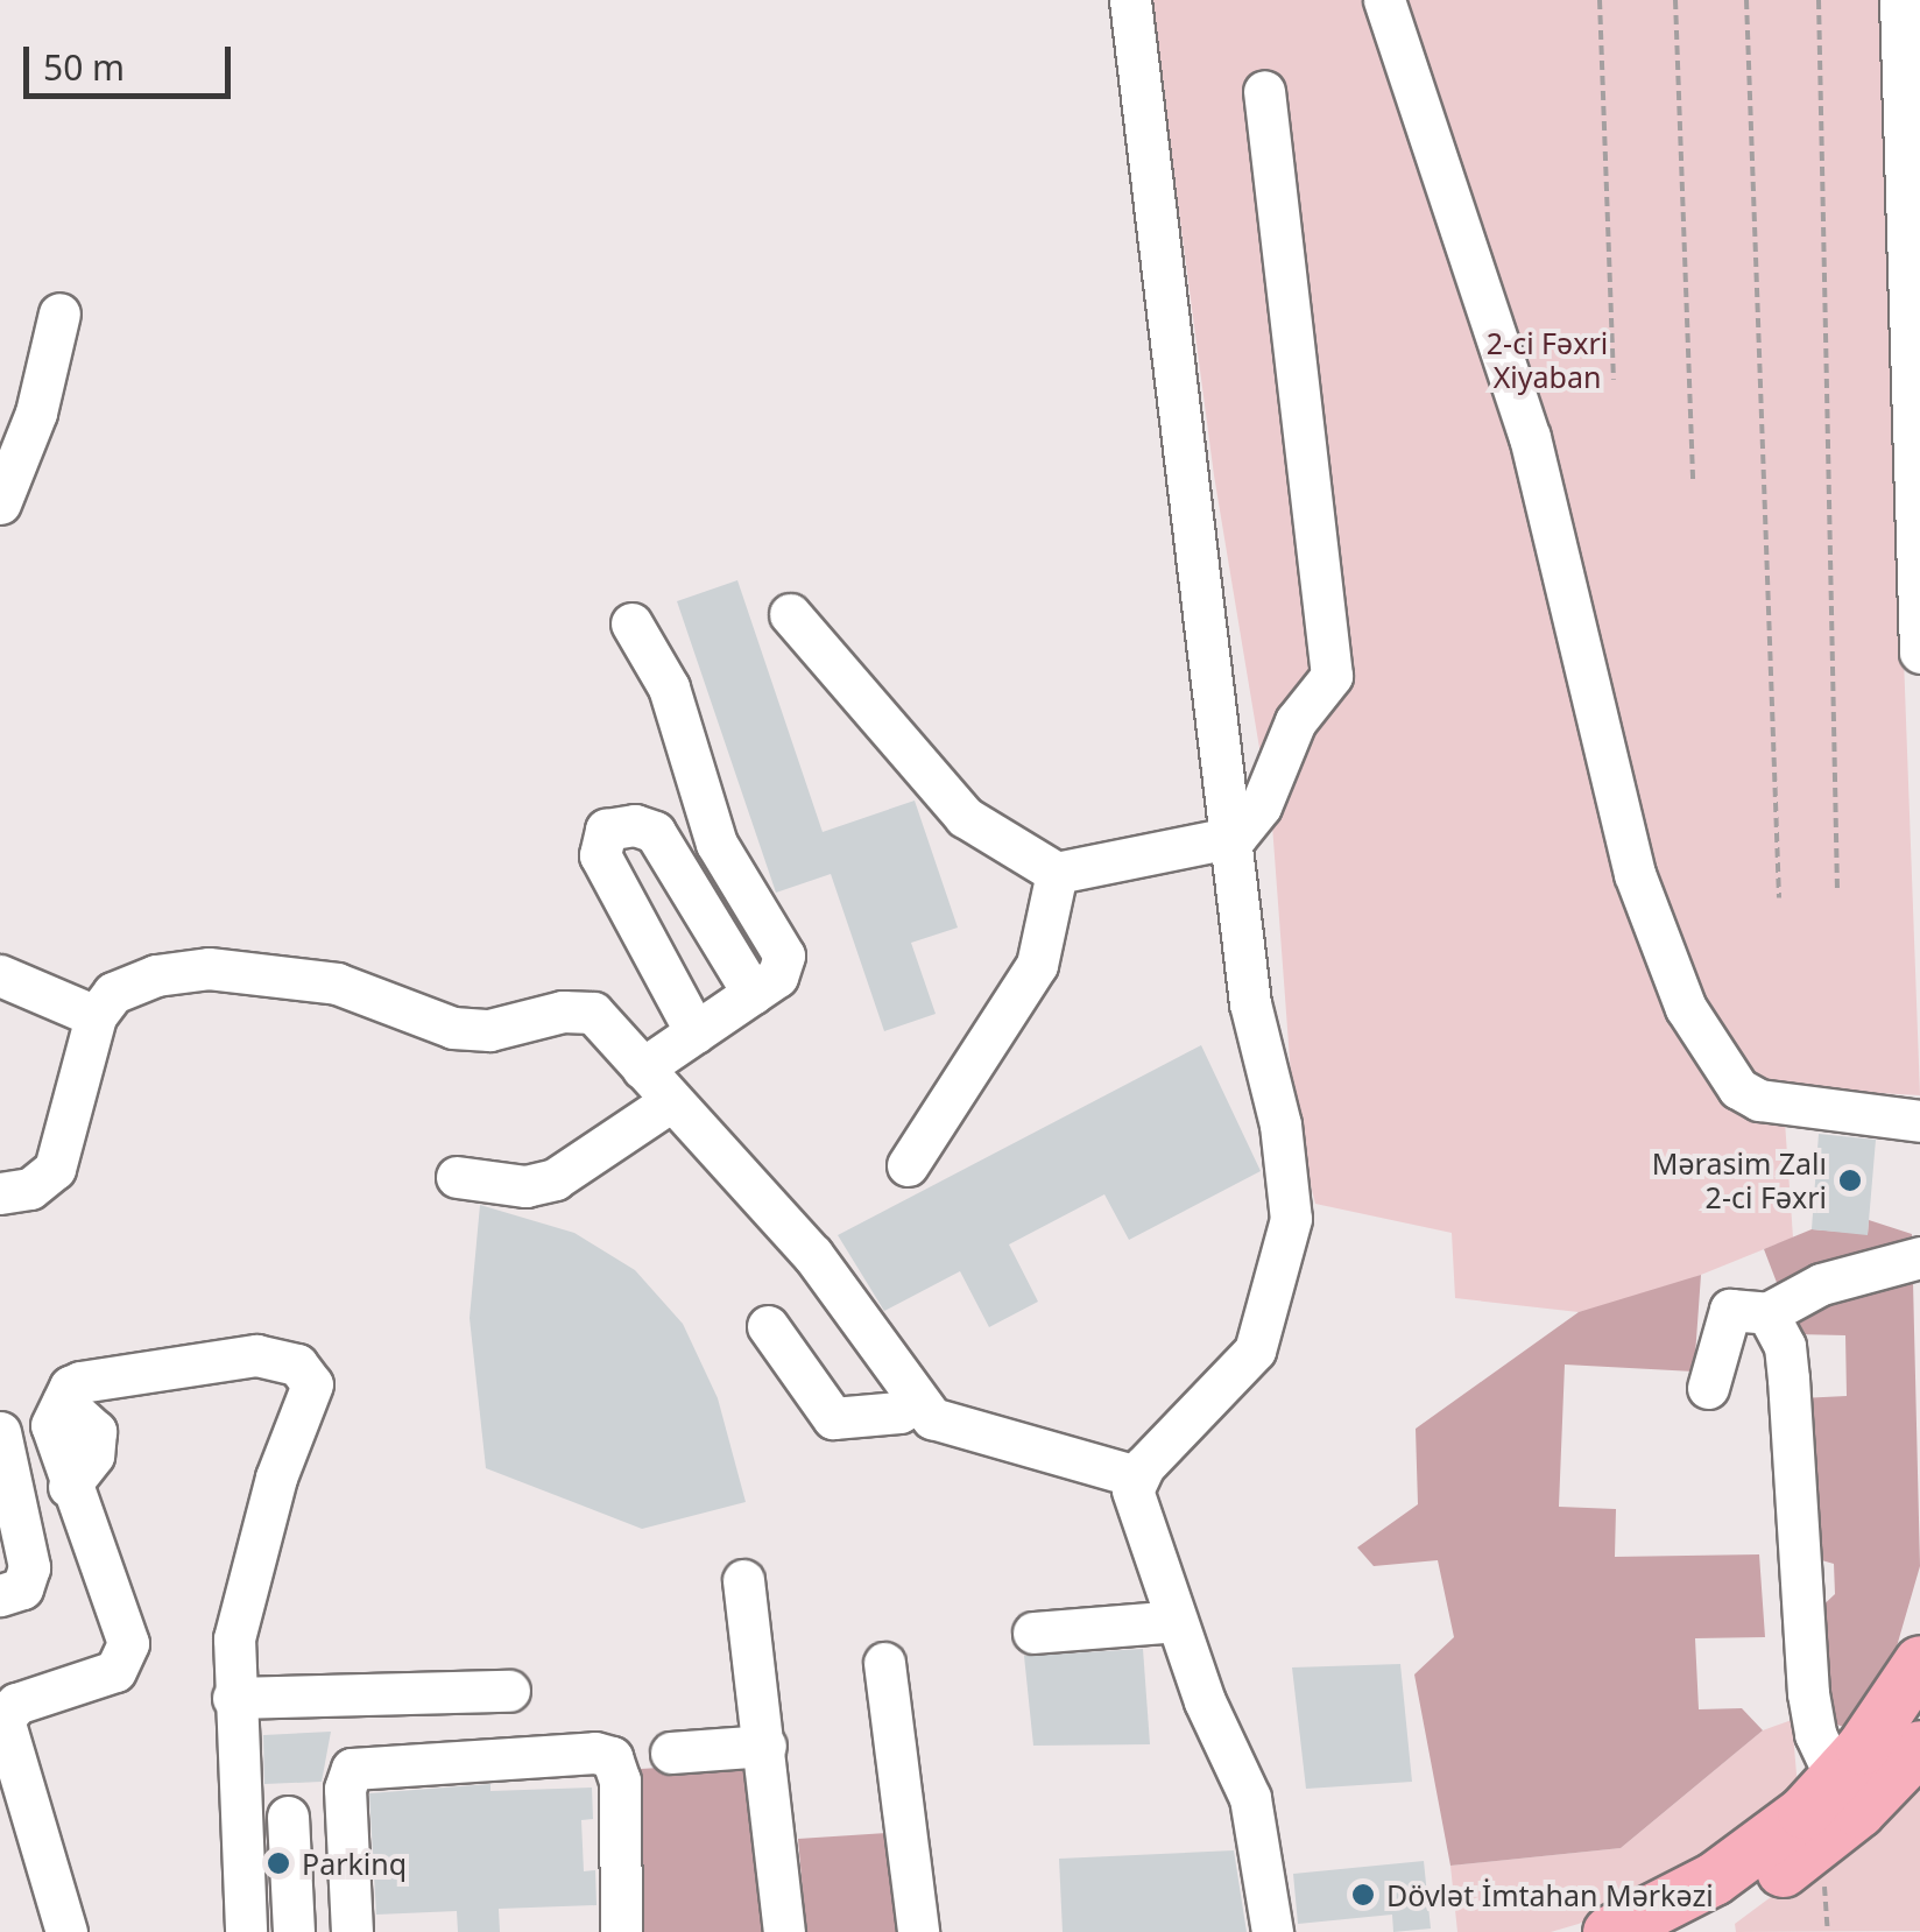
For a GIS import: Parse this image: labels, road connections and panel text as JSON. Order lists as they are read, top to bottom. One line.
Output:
{"parks":["2-ci Fəxri Xiyaban"],"places":["Mərasim Zalı 2-ci Fəxri","Parkinq","Dövlət İmtahan Mərkəzi"],"scale_bar":"50 m"}
